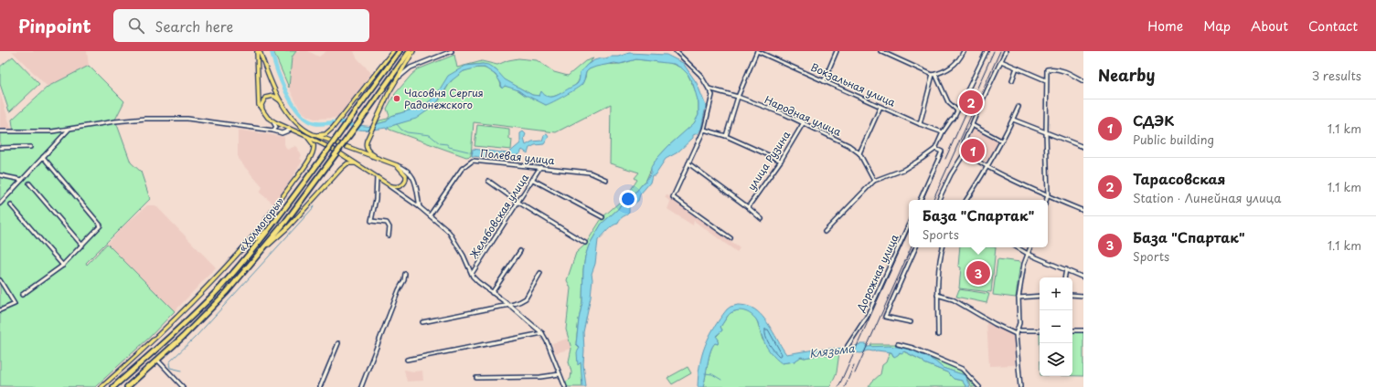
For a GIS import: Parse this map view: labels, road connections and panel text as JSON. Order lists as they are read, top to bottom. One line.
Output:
{"streets":{"highway":["«Холмогоры»"],"street":["Вокзальная улица","Народная улица","Полевая улица","улица Рузина","Желябовская улица","Дорожная улица"]},"crossings":[["Народная улица","улица Рузина"],["Полевая улица","Желябовская улица"]],"water":["Клязьма"],"places":["Часовня Сергия Радонежского"],"page":{"header":"Pinpoint","search":"Search here","nav":["Home","Map","About","Contact"],"heading":["Nearby","3 results"],"pins":["2","1","3"],"list":[{"mark":"1","name":"СДЭК","note":"Public building","value":"1.1 km"},{"mark":"2","name":"Тарасовская","note":"Station · Линейная улица","value":"1.1 km"},{"mark":"3","name":"База \"Спартак\"","note":"Sports","value":"1.1 km"}],"popup":["База \"Спартак\"","Sports"],"map_buttons":["+","−"]}}
